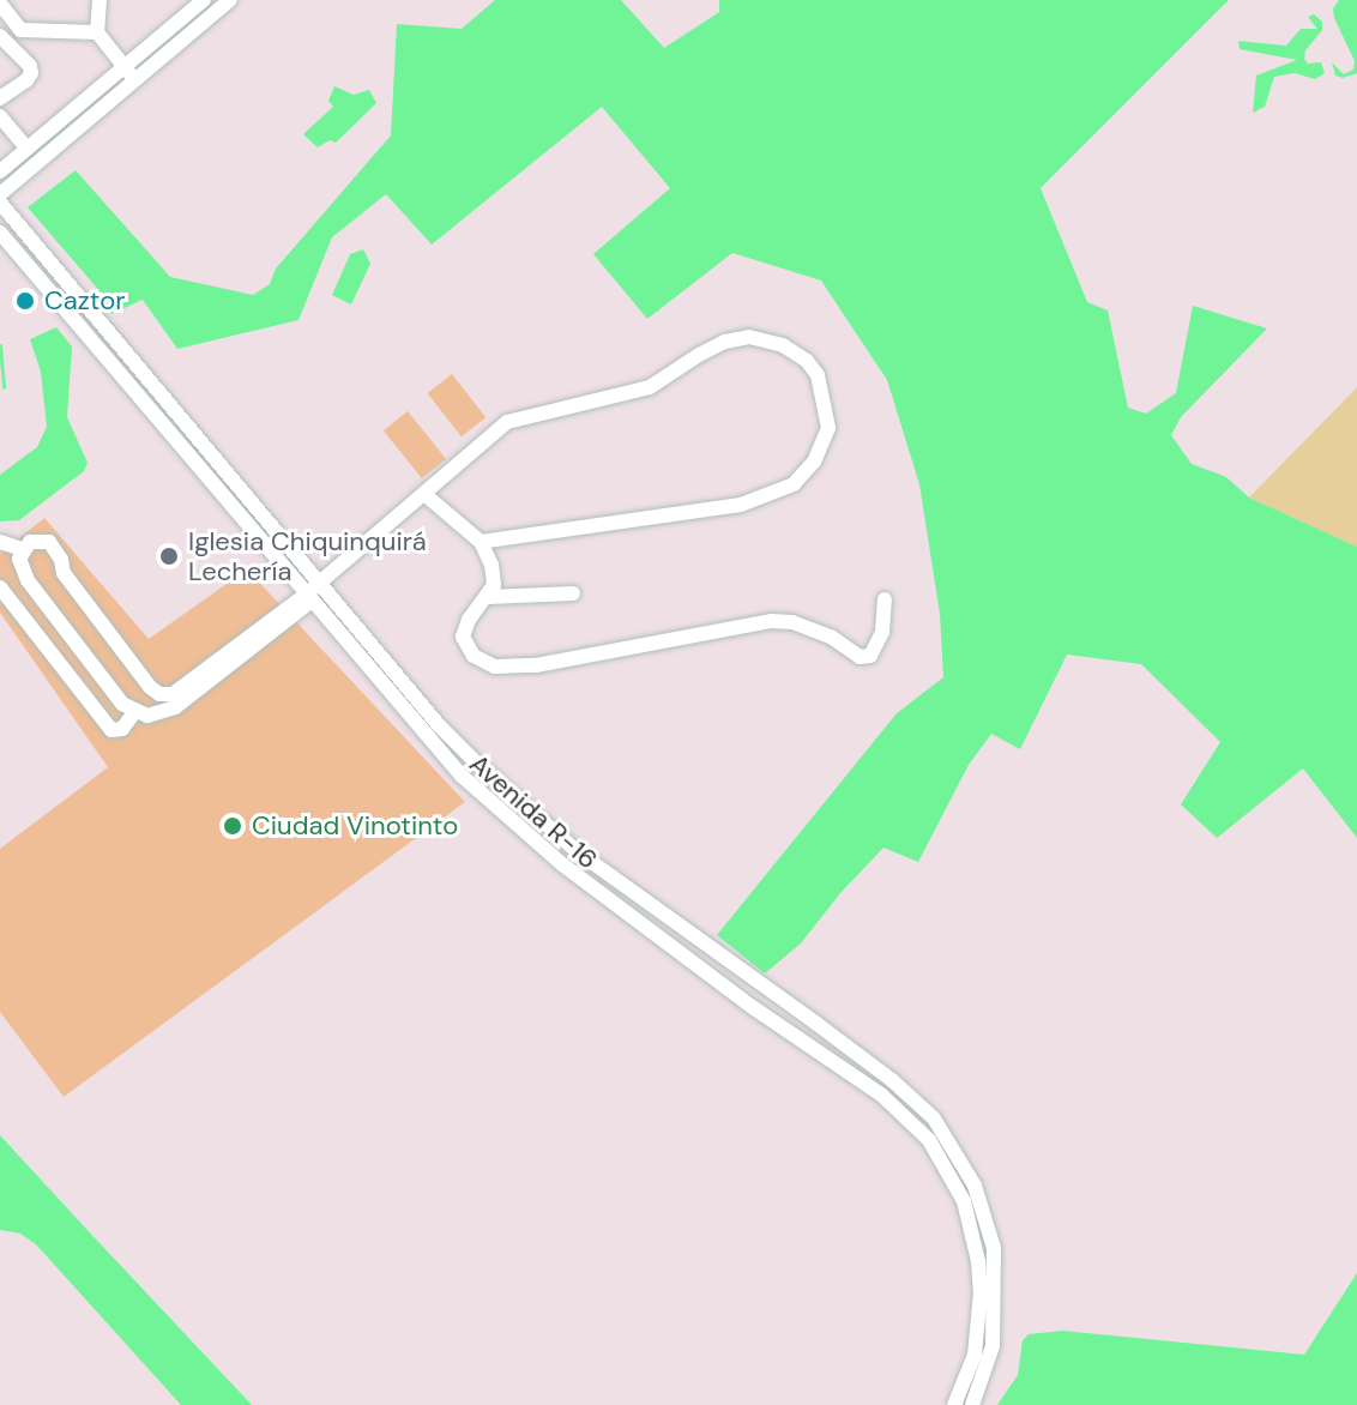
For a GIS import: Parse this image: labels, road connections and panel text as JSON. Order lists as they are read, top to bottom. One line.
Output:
{"streets":{"street":["Avenida R-16"]},"places":["Caztor","Iglesia Chiquinquirá Lechería","Ciudad Vinotinto"]}
